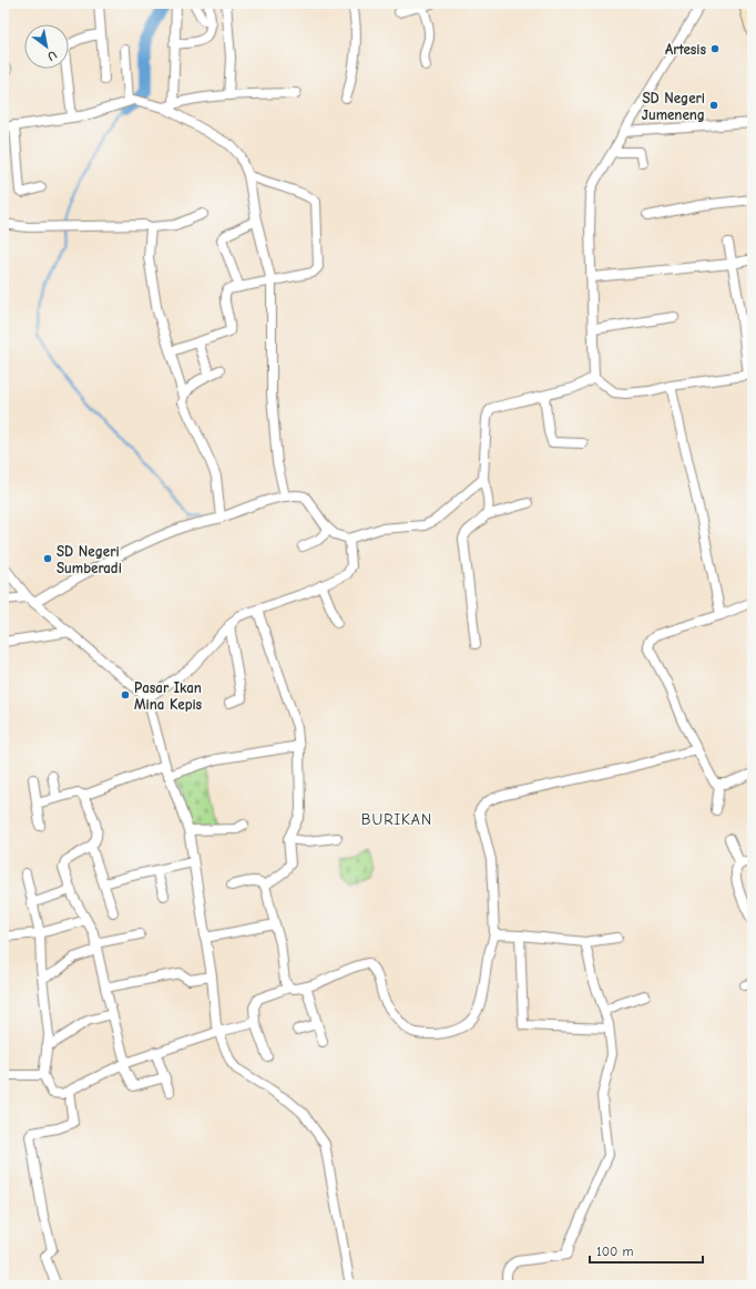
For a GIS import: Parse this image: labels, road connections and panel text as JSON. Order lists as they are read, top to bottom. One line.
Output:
{"districts":["BURIKAN"],"places":["Artesis","SD Negeri Jumeneng","SD Negeri Sumberadi","Pasar Ikan Mina Kepis"],"scale_bar":"100 m","north":"bottom right"}
